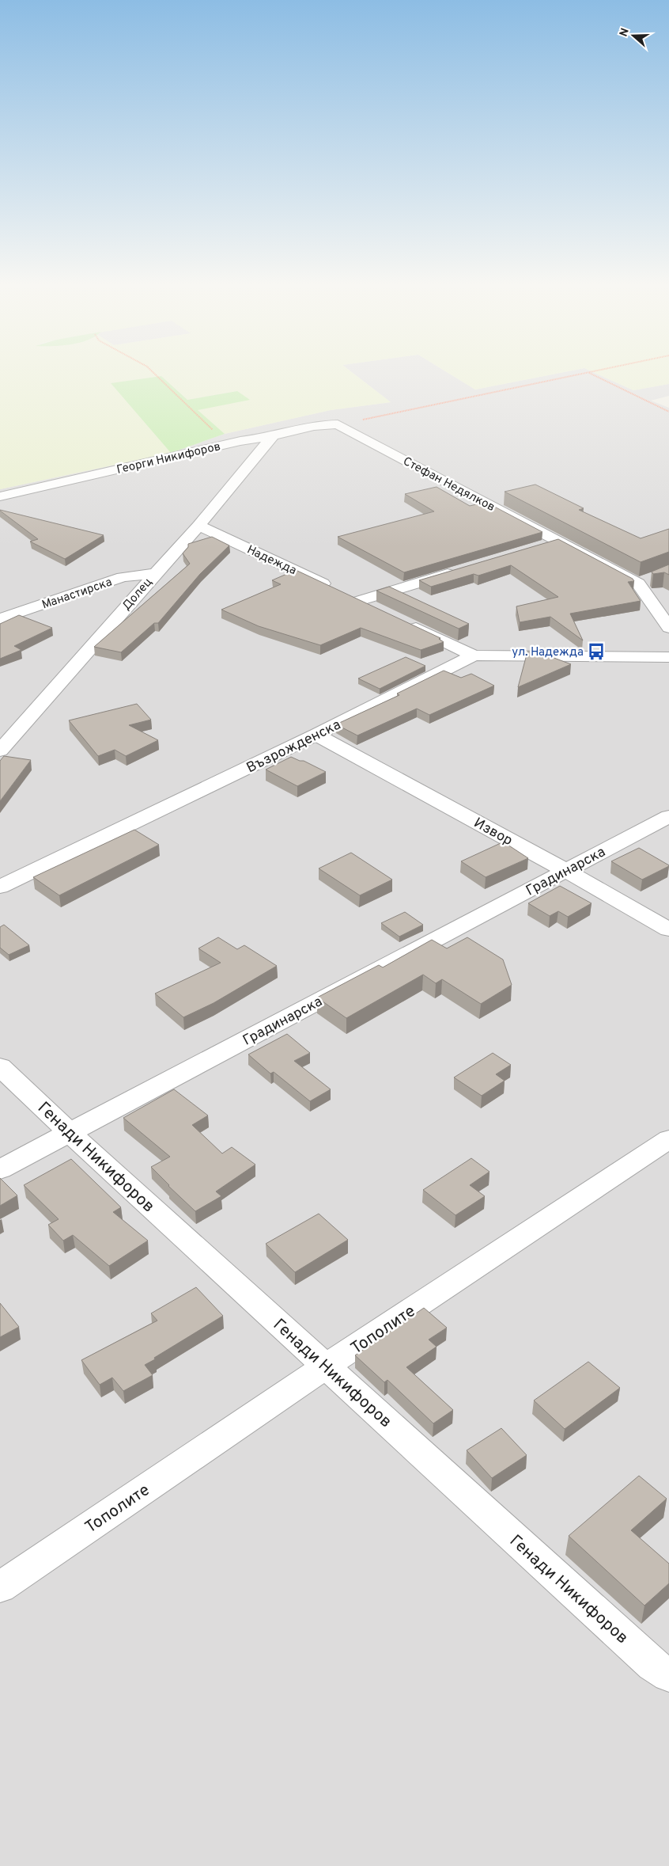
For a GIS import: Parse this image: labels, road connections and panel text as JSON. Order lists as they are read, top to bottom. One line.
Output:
{"streets":{"street":["Георги Никифоров","Стефан Недялков","Надежда","Манастирска","Долец","Възрожденска","Извор","Градинарска","Генади Никифоров","Тополите"]},"crossings":[["Георги Никифоров","Стефан Недялков"],["Георги Никифоров","Долец"],["Надежда","Долец"],["Манастирска","Долец"],["Възрожденска","Извор"],["Извор","Градинарска"],["Градинарска","Генади Никифоров"],["Генади Никифоров","Тополите"]],"places":{"bus stop":["ул. Надежда"]},"north":"left"}
